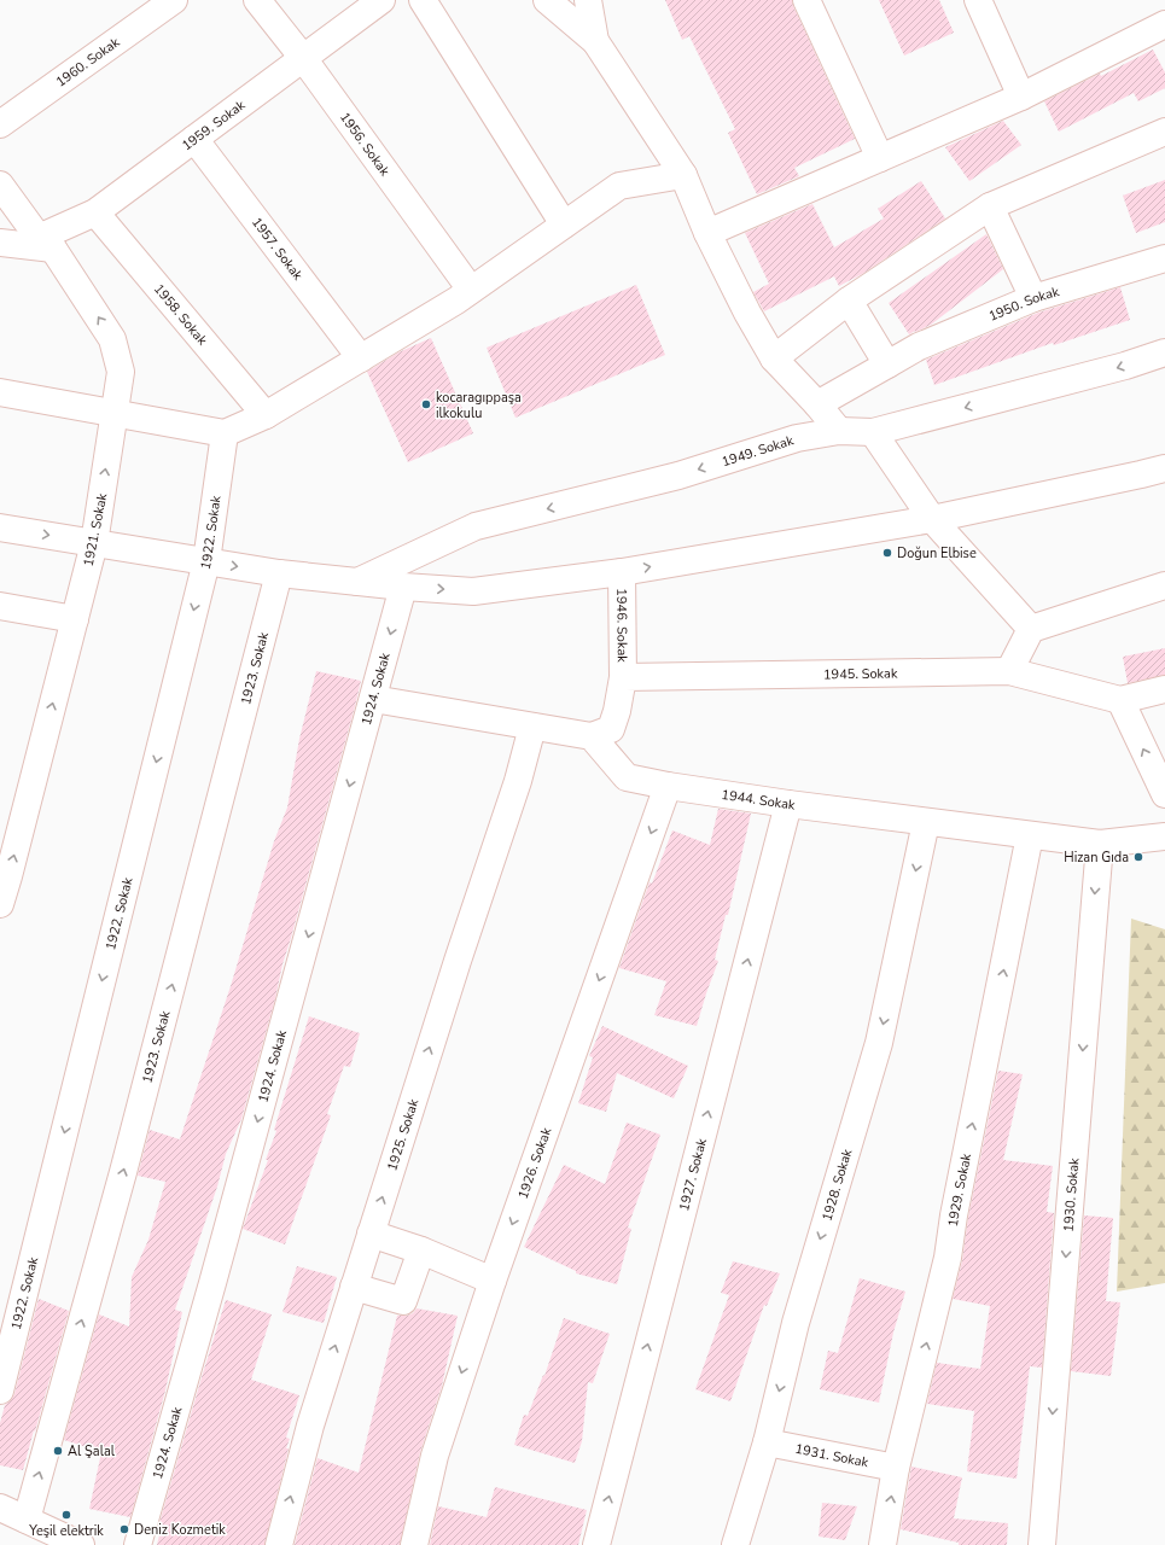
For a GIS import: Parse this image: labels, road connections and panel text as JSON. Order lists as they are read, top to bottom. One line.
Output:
{"streets":{"street":["1960. Sokak","1959. Sokak","1956. Sokak","1957. Sokak","1950. Sokak","1958. Sokak","1949. Sokak","1921. Sokak","1922. Sokak","1946. Sokak","1923. Sokak","1945. Sokak","1924. Sokak","1944. Sokak","1925. Sokak","1926. Sokak","1927. Sokak","1928. Sokak","1929. Sokak","1930. Sokak","1931. Sokak"]},"crossings":[["1959. Sokak","1956. Sokak"],["1959. Sokak","1957. Sokak"],["1959. Sokak","1958. Sokak"],["1959. Sokak","1921. Sokak"],["1946. Sokak","1945. Sokak"],["1944. Sokak","1926. Sokak"],["1944. Sokak","1927. Sokak"],["1944. Sokak","1928. Sokak"],["1944. Sokak","1929. Sokak"],["1944. Sokak","1930. Sokak"],["1928. Sokak","1931. Sokak"],["1929. Sokak","1931. Sokak"]],"one_way":["1921. Sokak","1922. Sokak","1923. Sokak","1924. Sokak","1925. Sokak","1926. Sokak","1927. Sokak","1928. Sokak","1929. Sokak","1930. Sokak"],"places":["kocaragıppaşa ilkokulu","Doğun Elbise","Hizan Gıda","Al Şalal","Yeşil elektrik","Deniz Kozmetik"]}
